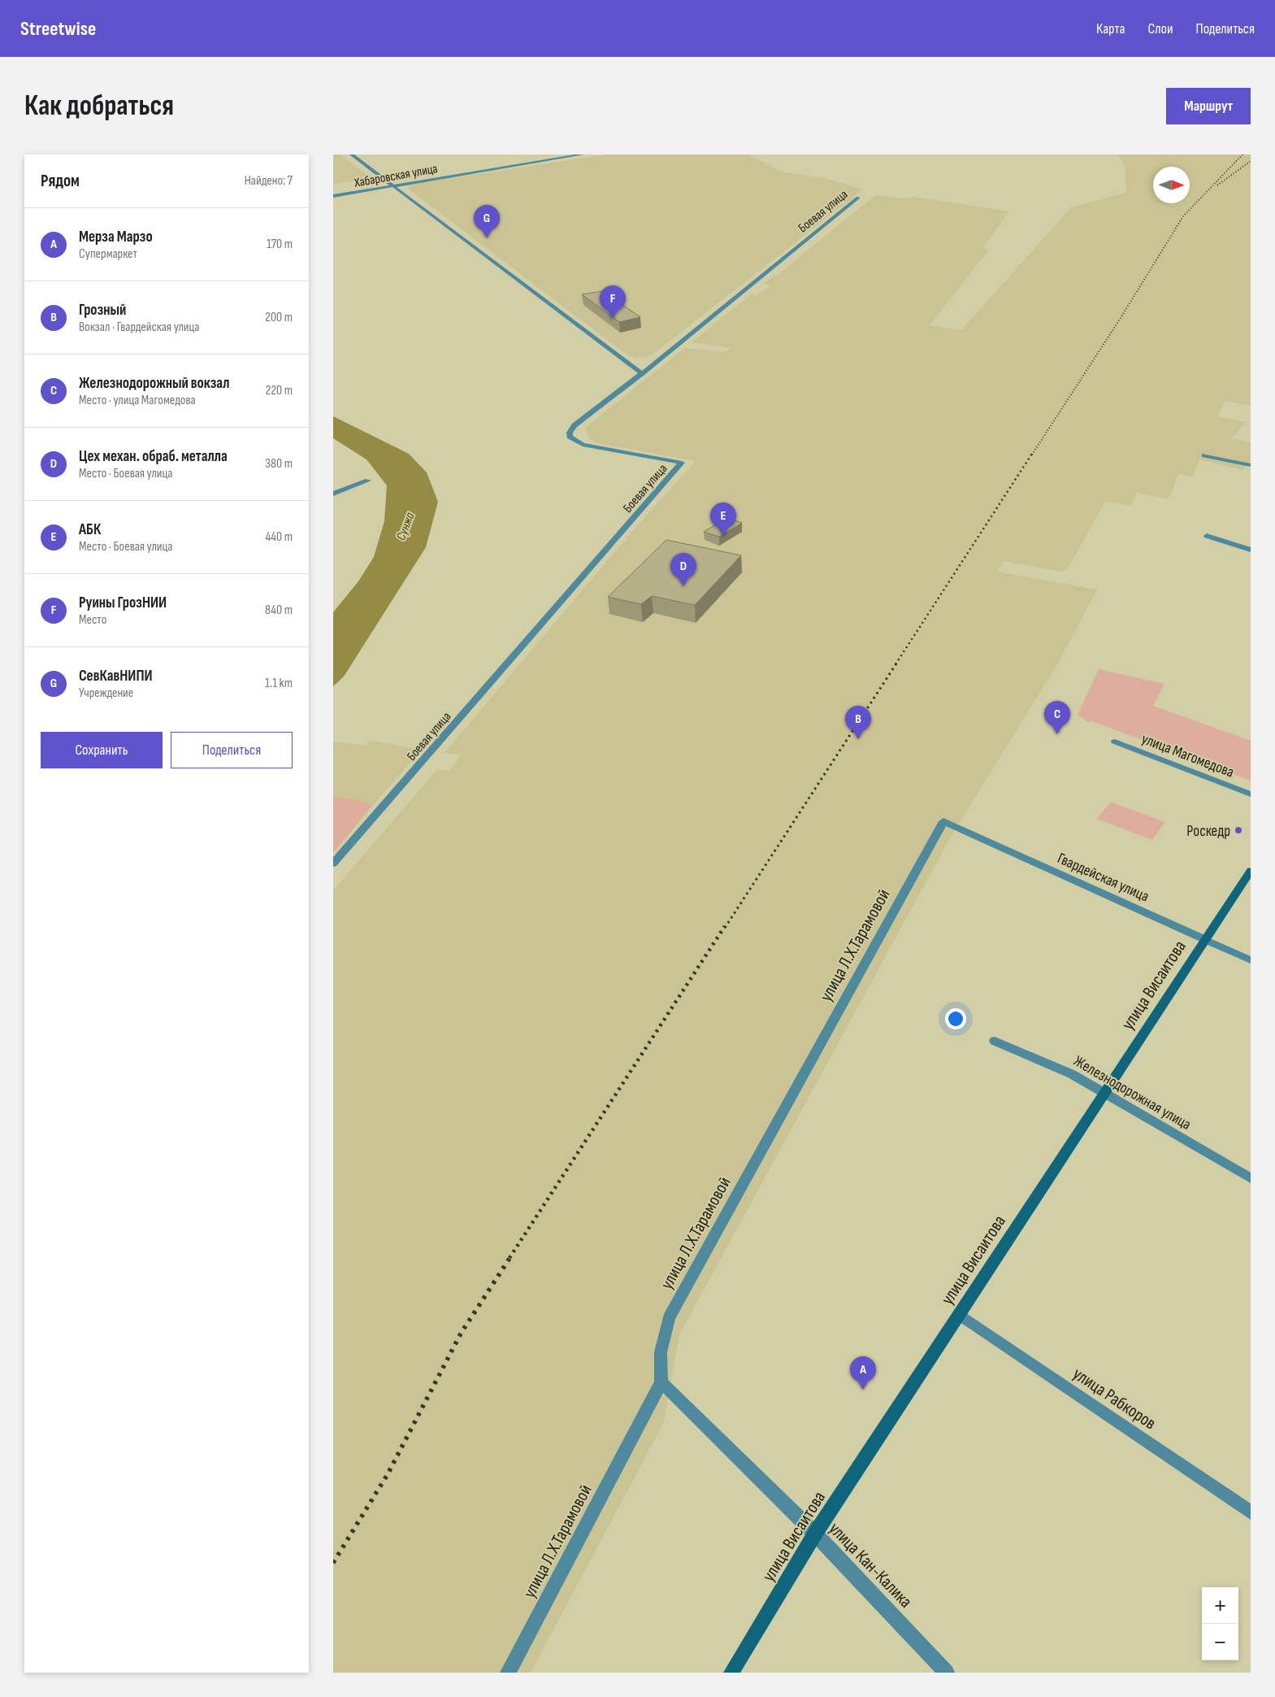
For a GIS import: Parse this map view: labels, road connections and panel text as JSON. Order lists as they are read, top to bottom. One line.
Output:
{"streets":{"main road":["улица Висаитова"],"street":["Хабаровская улица","Боевая улица","улица Магомедова","Гвардейская улица","улица Л.Х.Тарамовой","Железнодорожная улица","улица Рабкоров","улица Кан-Калика"]},"crossings":[["Гвардейская улица","улица Л.Х.Тарамовой"],["Гвардейская улица","улица Висаитова"],["улица Л.Х.Тарамовой","улица Кан-Калика"],["улица Висаитова","Железнодорожная улица"],["улица Висаитова","улица Рабкоров"],["улица Висаитова","улица Кан-Калика"]],"water":["Сунжа"],"places":["Роскедр"],"north":"right","page":{"header":"Streetwise","nav":["Карта","Слои","Поделиться"],"buttons":["Маршрут",["Сохранить","Поделиться"]],"title":"Как добраться","heading":["Рядом","Найдено: 7"],"pins":["G","F","E","D","C","B","A"],"list":[{"mark":"A","name":"Мерза Марзо","note":"Супермаркет","value":"170 m"},{"mark":"B","name":"Грозный","note":"Вокзал · Гвардейская улица","value":"200 m"},{"mark":"C","name":"Железнодорожный вокзал","note":"Место · улица Магомедова","value":"220 m"},{"mark":"D","name":"Цех механ. обраб. металла","note":"Место · Боевая улица","value":"380 m"},{"mark":"E","name":"АБК","note":"Место · Боевая улица","value":"440 m"},{"mark":"F","name":"Руины ГрозНИИ","note":"Место","value":"840 m"},{"mark":"G","name":"СевКавНИПИ","note":"Учреждение","value":"1.1 km"}],"map_buttons":["+","−"]}}
